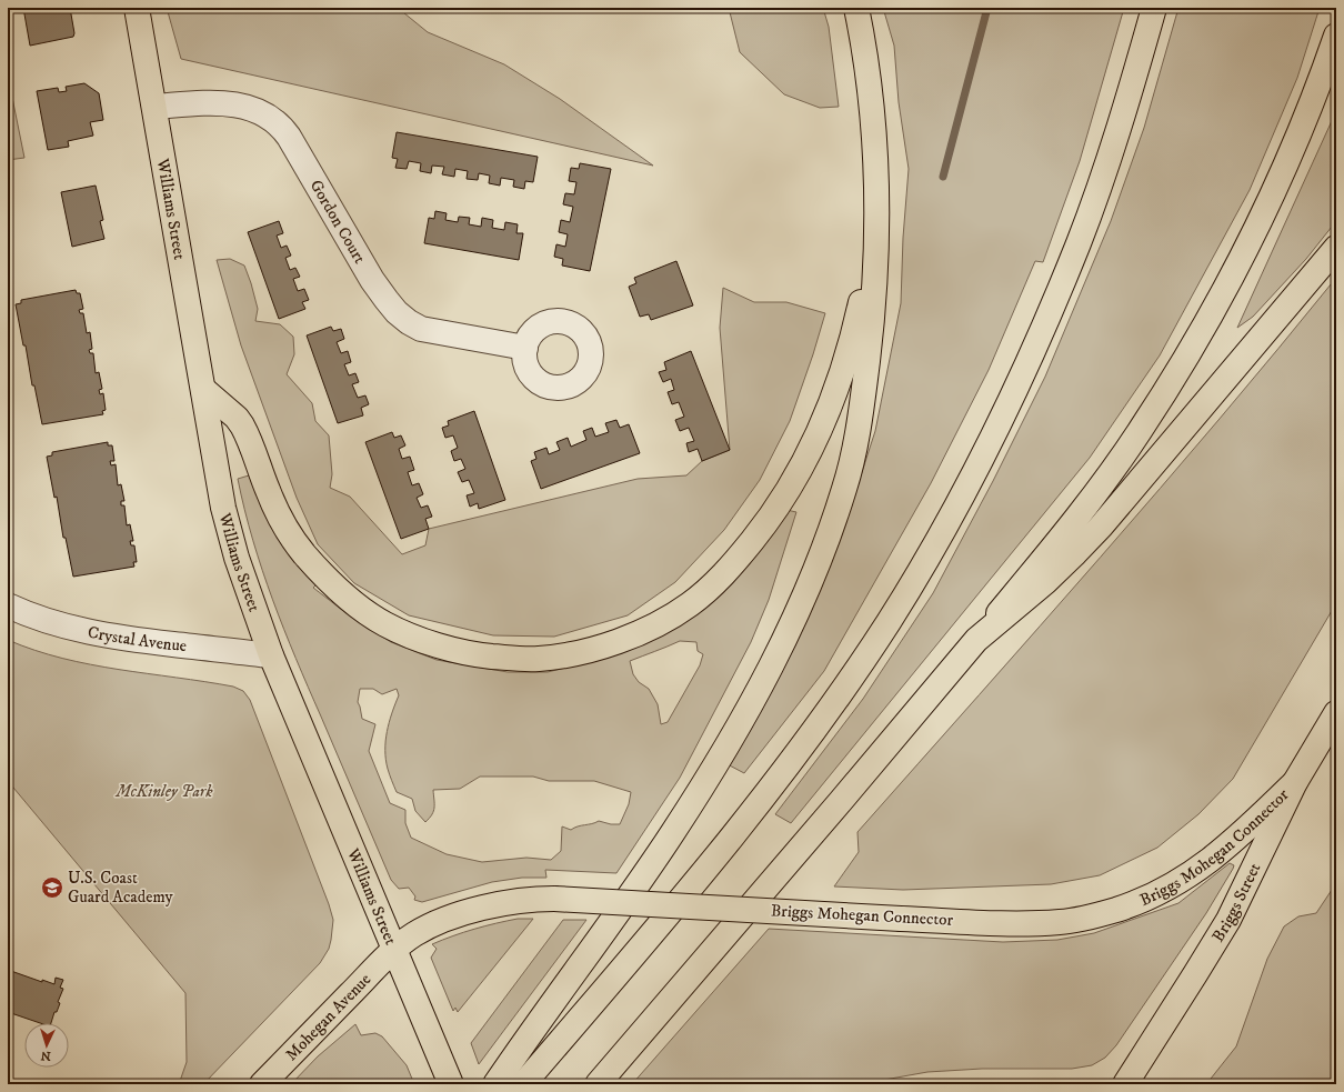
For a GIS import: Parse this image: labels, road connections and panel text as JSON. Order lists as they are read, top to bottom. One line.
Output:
{"streets":{"main road":["Williams Street","Briggs Mohegan Connector","Briggs Street","Mohegan Avenue"],"street":["Gordon Court","Crystal Avenue"]},"crossings":[["Williams Street","Gordon Court"],["Williams Street","Crystal Avenue"],["Williams Street","Briggs Mohegan Connector"],["Williams Street","Mohegan Avenue"],["Briggs Mohegan Connector","Briggs Street"],["Briggs Mohegan Connector","Mohegan Avenue"]],"parks":["McKinley Park"],"places":{"school or university":["U.S. Coast Guard Academy"]},"north":"bottom"}
